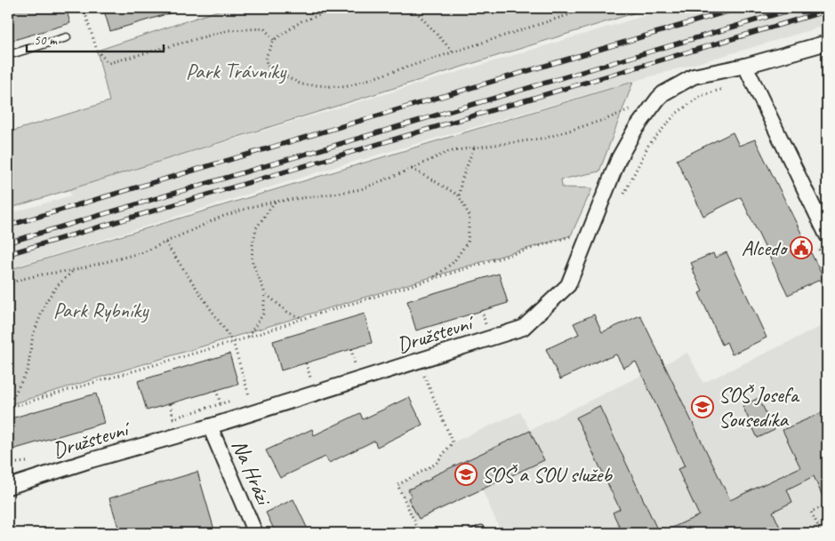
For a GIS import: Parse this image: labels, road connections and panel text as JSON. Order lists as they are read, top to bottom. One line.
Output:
{"streets":{"street":["Družstevní","Na Hrázi"]},"crossings":[["Družstevní","Na Hrázi"]],"parks":["Park Trávníky","Park Rybníky"],"places":{"public building":["Alcedo"],"school or university":["SOŠ Josefa Sousedíka","SOŠ a SOU služeb"]},"scale_bar":"50 m"}
